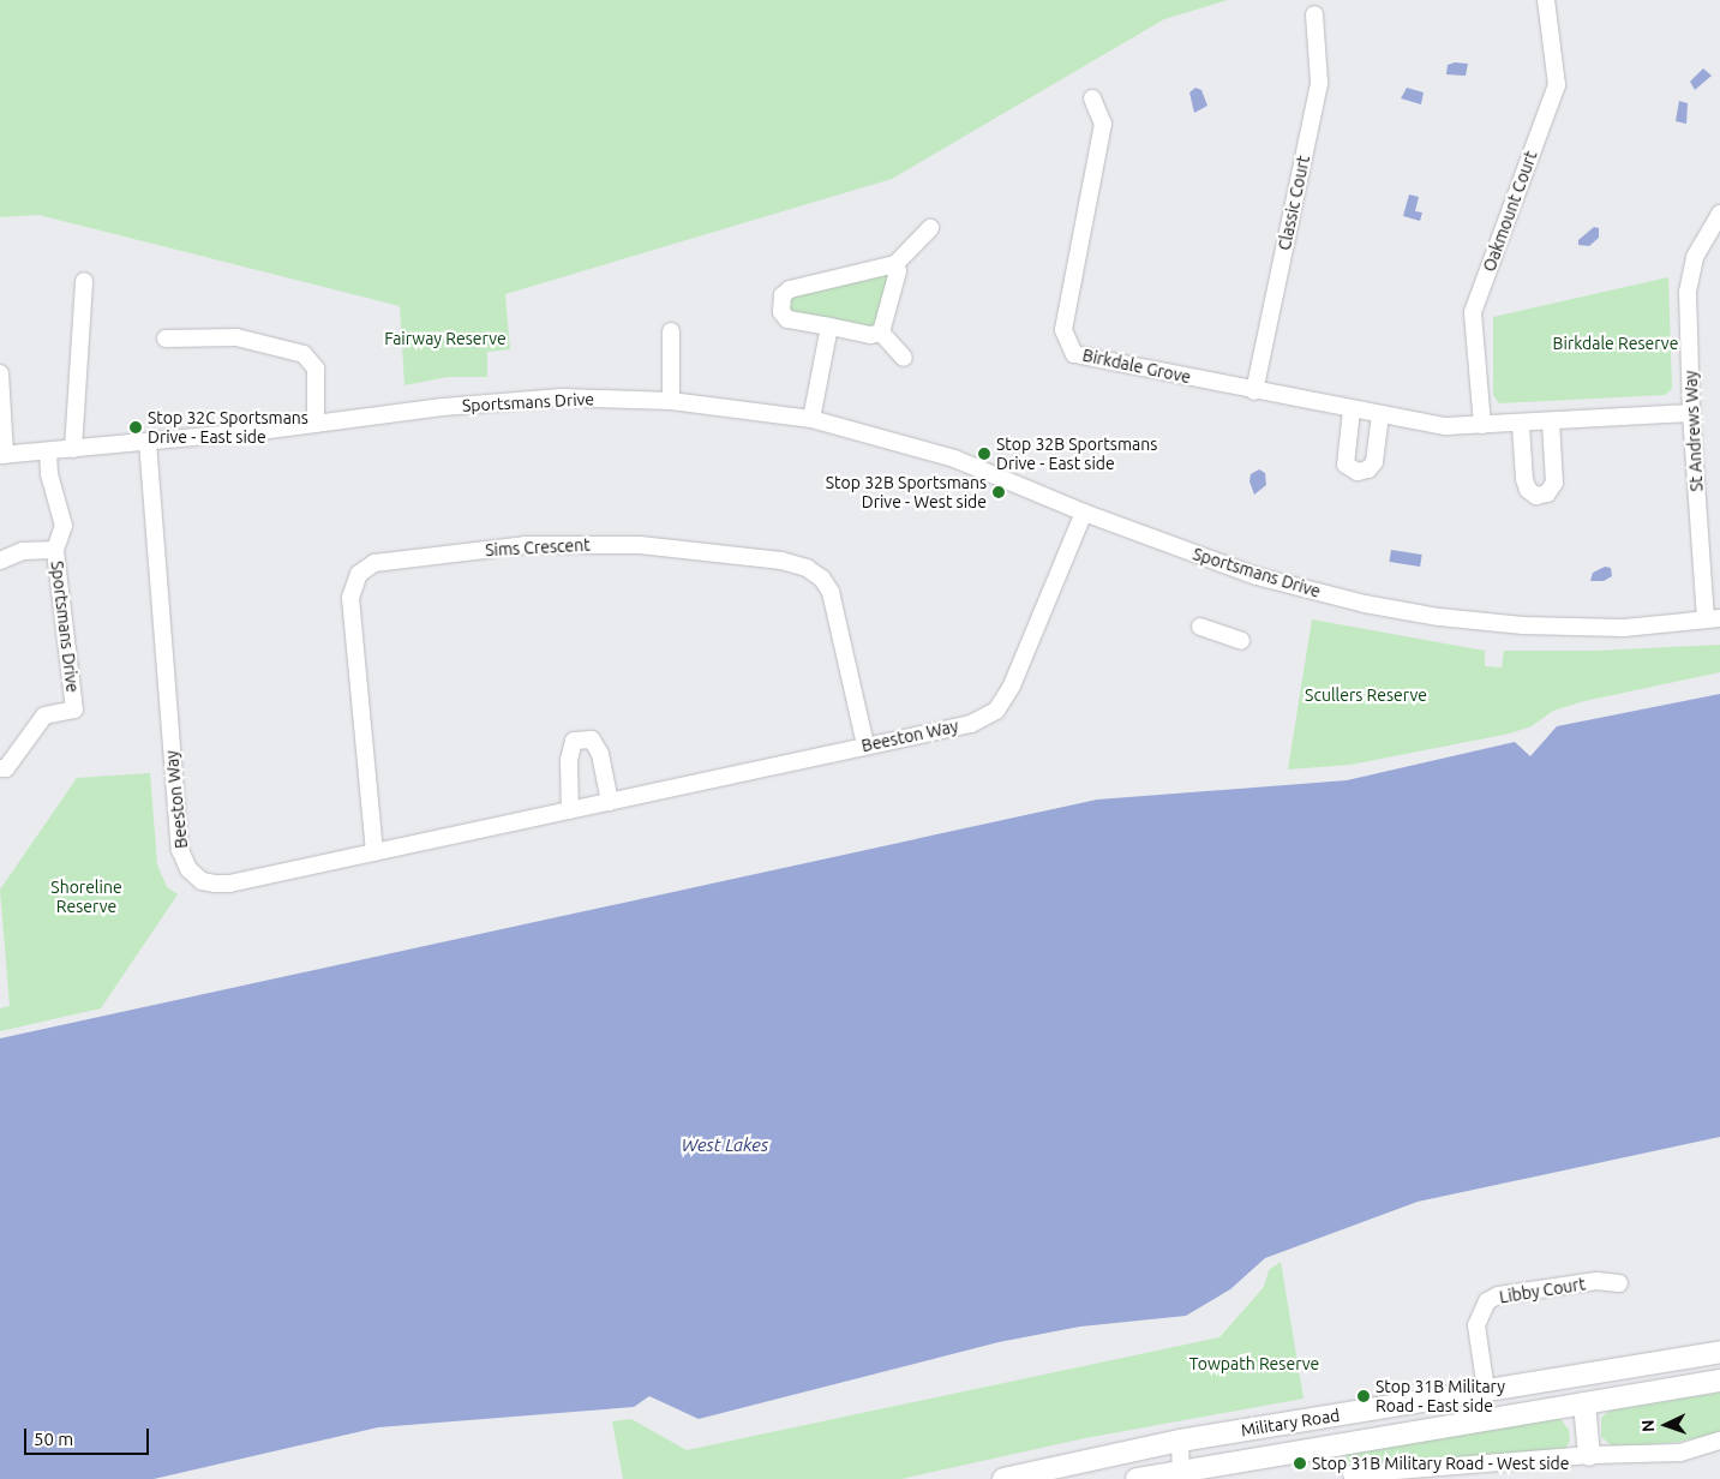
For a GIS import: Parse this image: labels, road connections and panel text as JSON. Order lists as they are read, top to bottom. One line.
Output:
{"streets":{"main road":["Military Road"],"street":["Classic Court","Oakmount Court","Birkdale Grove","Sportsmans Drive","St Andrews Way","Sims Crescent","Beeston Way","Libby Court"]},"crossings":[["Classic Court","Birkdale Grove"],["Oakmount Court","Birkdale Grove"],["Birkdale Grove","St Andrews Way"],["Sportsmans Drive","St Andrews Way"],["Sportsmans Drive","Beeston Way"],["Sims Crescent","Beeston Way"],["Libby Court","Military Road"]],"water":["West Lakes"],"parks":["Fairway Reserve","Birkdale Reserve","Scullers Reserve","Shoreline Reserve","Towpath Reserve"],"places":["Stop 32C Sportsmans Drive - East side","Stop 32B Sportsmans Drive - East side","Stop 32B Sportsmans Drive - West side","Stop 31B Military Road - East side","Stop 31B Military Road - West side"],"scale_bar":"50 m","north":"left"}
